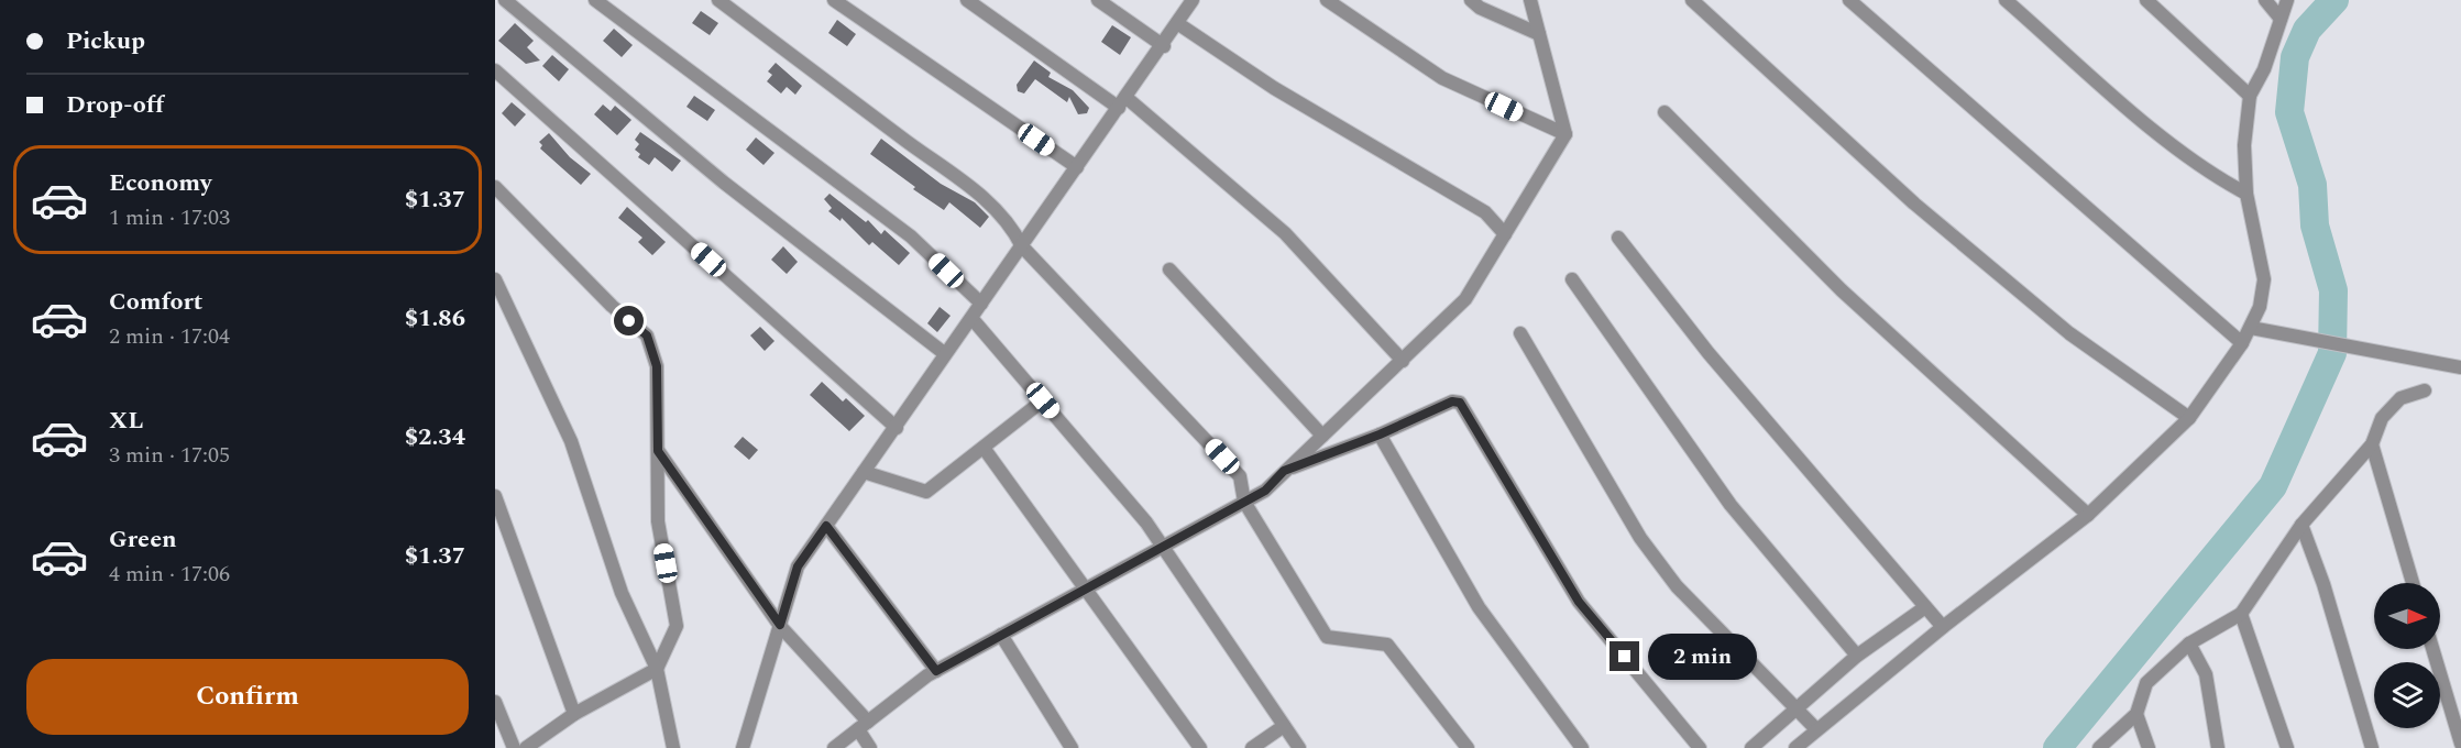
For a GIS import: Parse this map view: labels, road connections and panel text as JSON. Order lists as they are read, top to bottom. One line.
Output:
{"north":"right","page":{"banner":["Pickup","Drop-off"],"list":[{"name":"Economy","note":"1 min · 17:03","value":"$1.37"},{"name":"Comfort","note":"2 min · 17:04","value":"$1.86"},{"name":"XL","note":"3 min · 17:05","value":"$2.34"},{"name":"Green","note":"4 min · 17:06","value":"$1.37"}],"bubble":"2 min","buttons":"Confirm"}}
